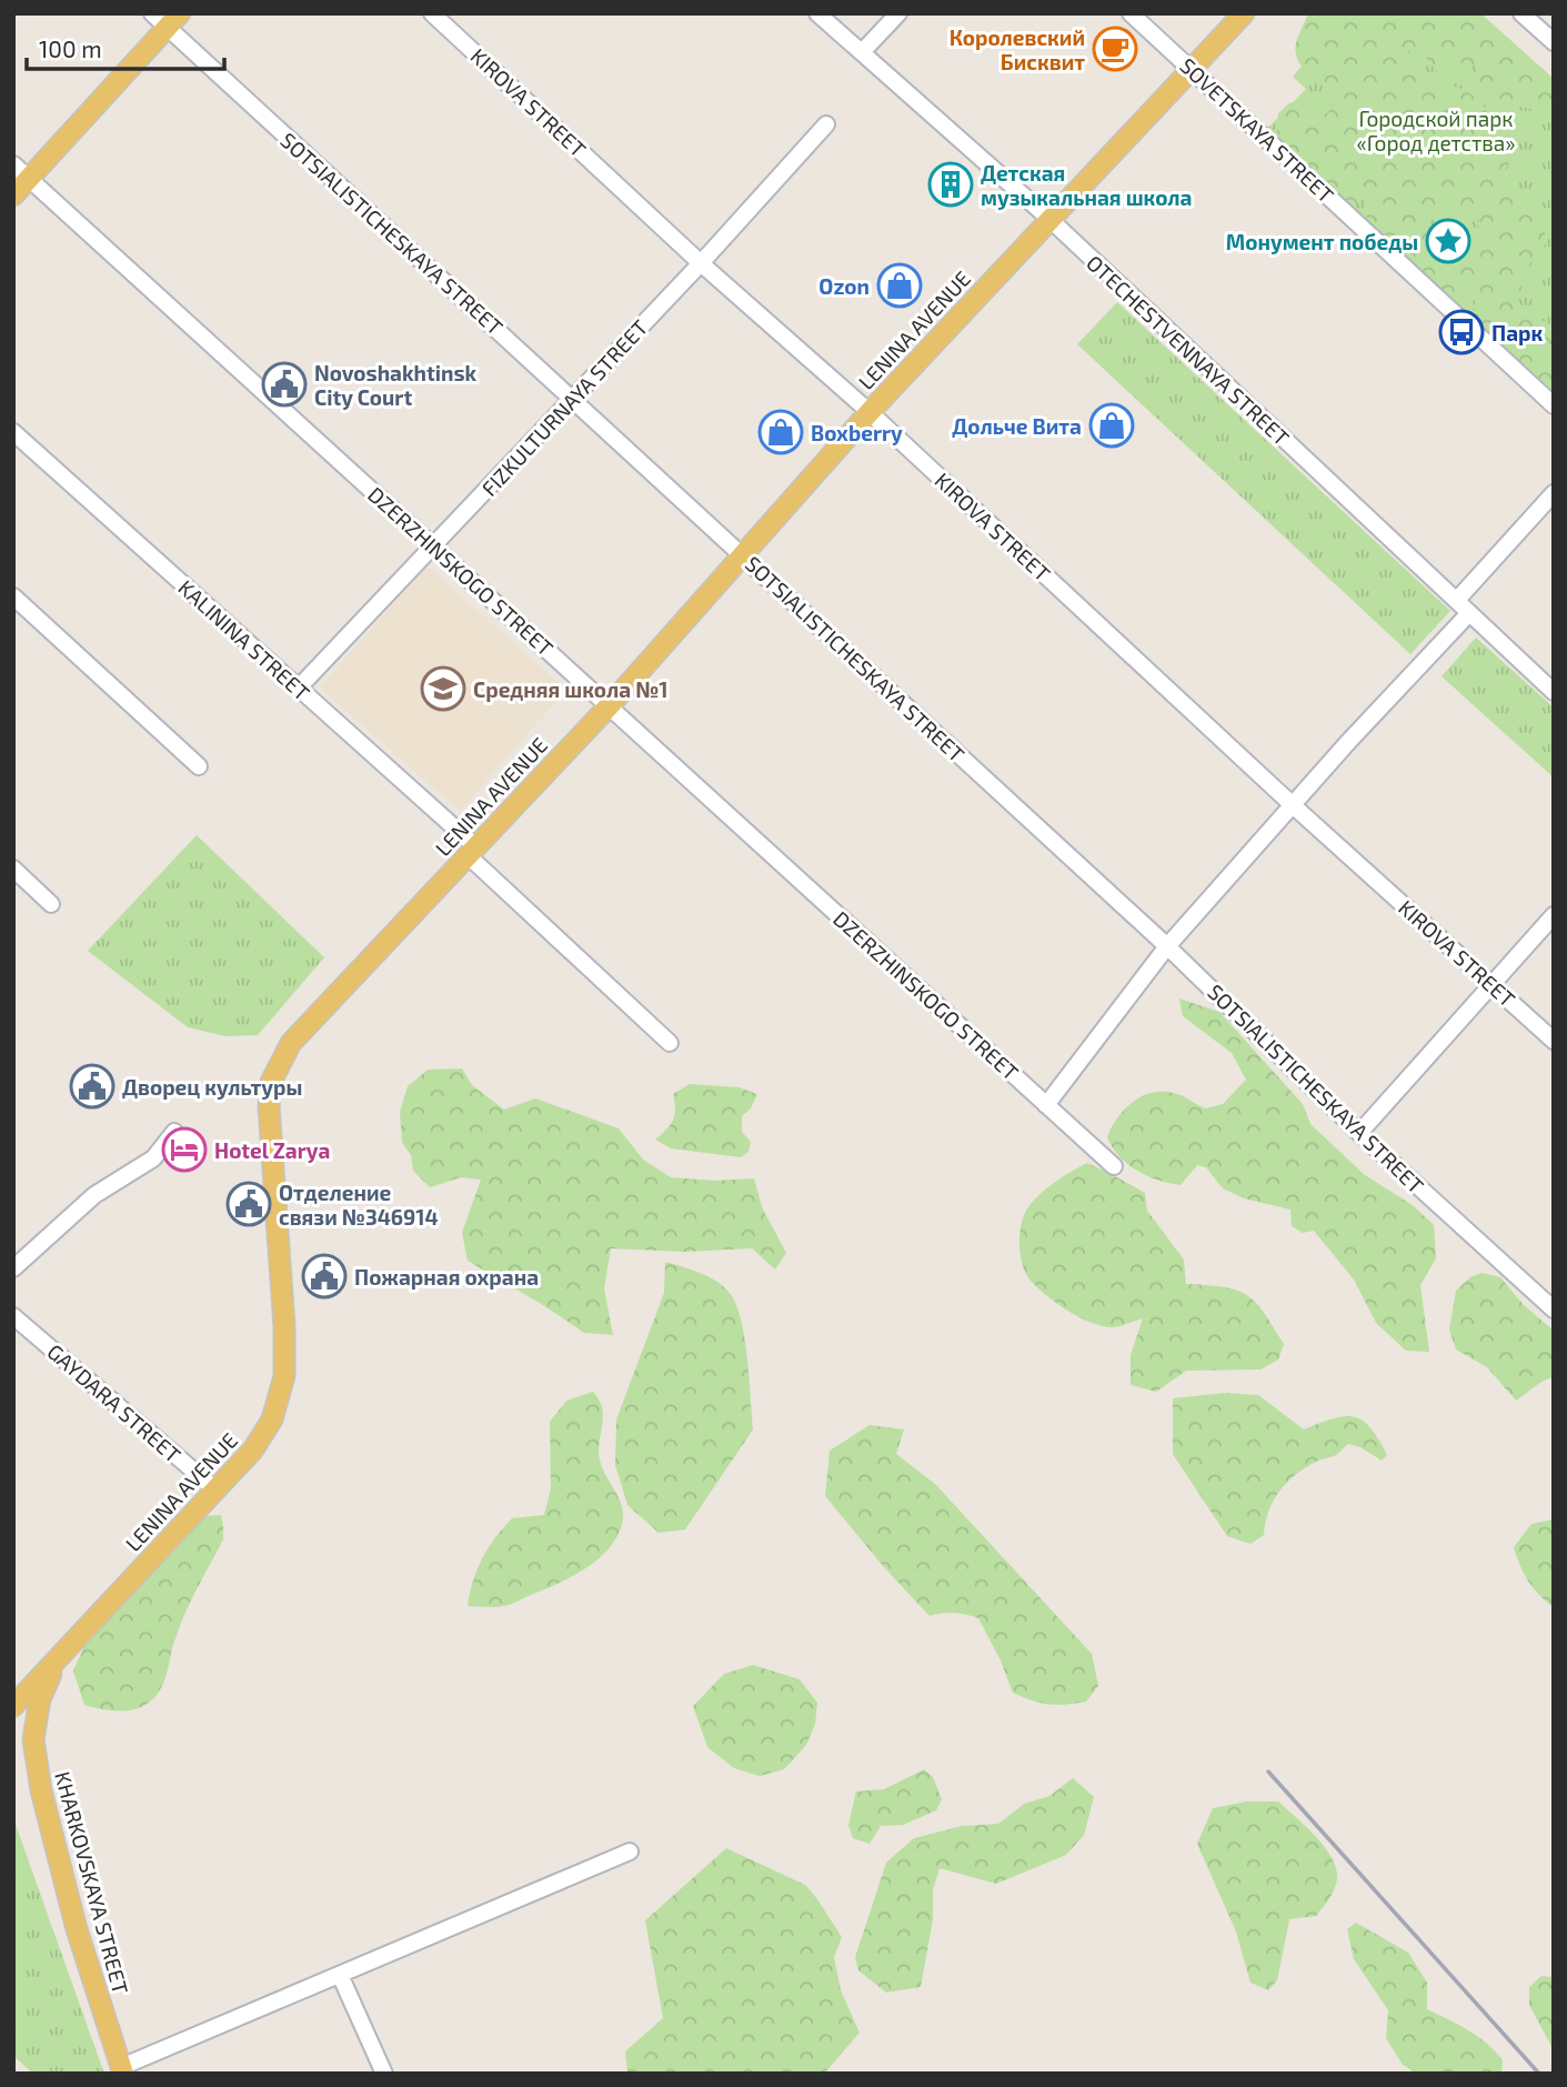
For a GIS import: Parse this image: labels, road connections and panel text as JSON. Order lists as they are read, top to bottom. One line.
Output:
{"streets":{"main road":["LENINA AVENUE","KHARKOVSKAYA STREET"],"street":["KIROVA STREET","SOVETSKAYA STREET","SOTSIALISTICHESKAYA STREET","OTECHESTVENNAYA STREET","FIZKULTURNAYA STREET","DZERZHINSKOGO STREET","KALININA STREET","GAYDARA STREET"]},"crossings":[["KIROVA STREET","LENINA AVENUE"],["KIROVA STREET","FIZKULTURNAYA STREET"],["SOVETSKAYA STREET","LENINA AVENUE"],["SOTSIALISTICHESKAYA STREET","LENINA AVENUE"],["SOTSIALISTICHESKAYA STREET","FIZKULTURNAYA STREET"],["LENINA AVENUE","OTECHESTVENNAYA STREET"],["LENINA AVENUE","DZERZHINSKOGO STREET"],["LENINA AVENUE","KALININA STREET"],["LENINA AVENUE","GAYDARA STREET"],["LENINA AVENUE","KHARKOVSKAYA STREET"],["FIZKULTURNAYA STREET","DZERZHINSKOGO STREET"],["FIZKULTURNAYA STREET","KALININA STREET"]],"parks":["Городской парк «Город детства»"],"places":{"cafe":["Королевский Бисквит"],"building":["Детская музыкальная школа"],"place":["Монумент победы"],"shop":["Ozon","Дольче Вита","Boxberry"],"bus stop":["Парк"],"public building":["Novoshakhtinsk City Court","Дворец культуры","Отделение связи №346914","Пожарная охрана"],"school or university":["Средняя школа №1"],"hotel":["Hotel Zarya"]},"scale_bar":"100 m"}
